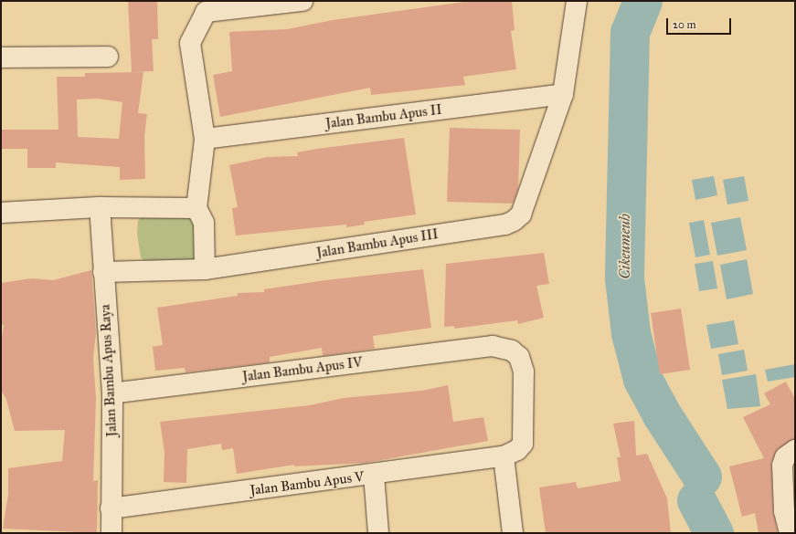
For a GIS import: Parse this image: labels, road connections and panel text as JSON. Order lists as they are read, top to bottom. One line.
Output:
{"streets":{"street":["Jalan Bambu Apus II","Jalan Bambu Apus III","Jalan Bambu Apus IV","Jalan Bambu Apus Raya","Jalan Bambu Apus V"]},"crossings":[["Jalan Bambu Apus II","Jalan Bambu Apus III"],["Jalan Bambu Apus III","Jalan Bambu Apus Raya"],["Jalan Bambu Apus IV","Jalan Bambu Apus Raya"],["Jalan Bambu Apus IV","Jalan Bambu Apus V"],["Jalan Bambu Apus Raya","Jalan Bambu Apus V"]],"water":["Cikeumeuh"],"scale_bar":"20 m"}
